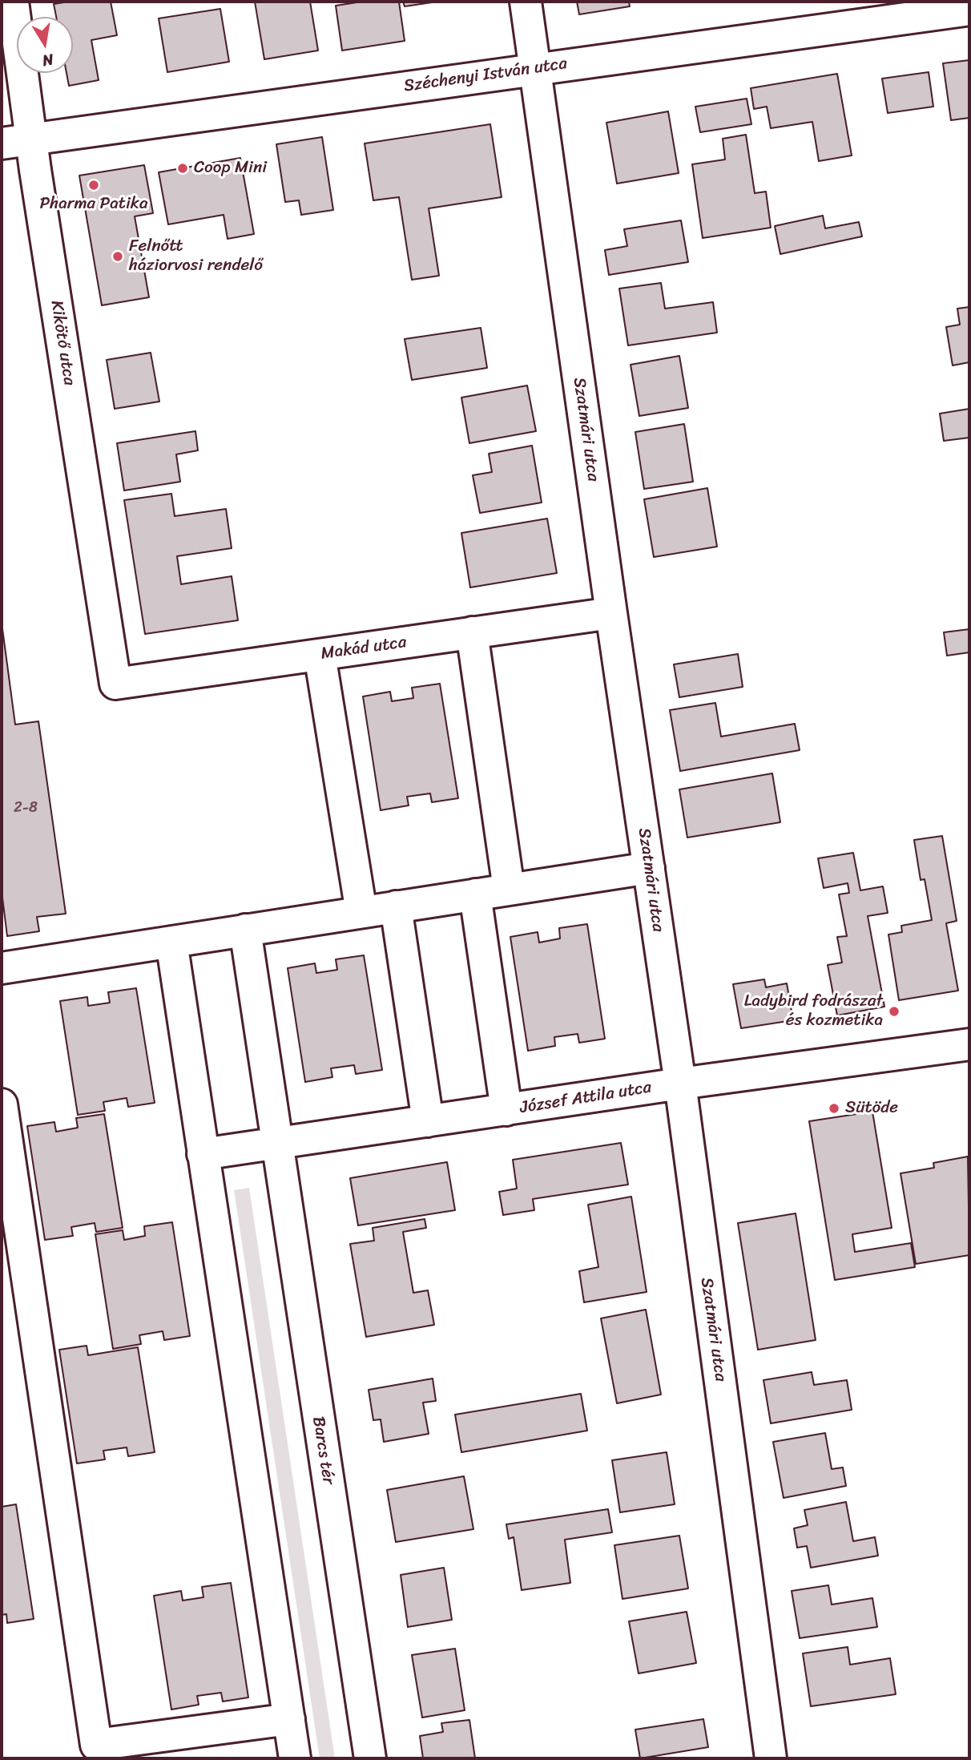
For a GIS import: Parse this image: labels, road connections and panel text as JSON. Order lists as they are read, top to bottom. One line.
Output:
{"streets":{"street":["Széchenyi István utca","Kikötő utca","Szatmári utca","Makád utca","József Attila utca","Barcs tér"]},"crossings":[["Széchenyi István utca","Kikötő utca"],["Széchenyi István utca","Szatmári utca"],["Kikötő utca","Makád utca"],["Szatmári utca","Makád utca"],["Szatmári utca","József Attila utca"],["József Attila utca","Barcs tér"]],"places":["Coop Mini","Pharma Patika","Felnőtt háziorvosi rendelő","Ladybird fodrászat és kozmetika","Sütöde"],"house_numbers":["2-8"],"north":"bottom"}
